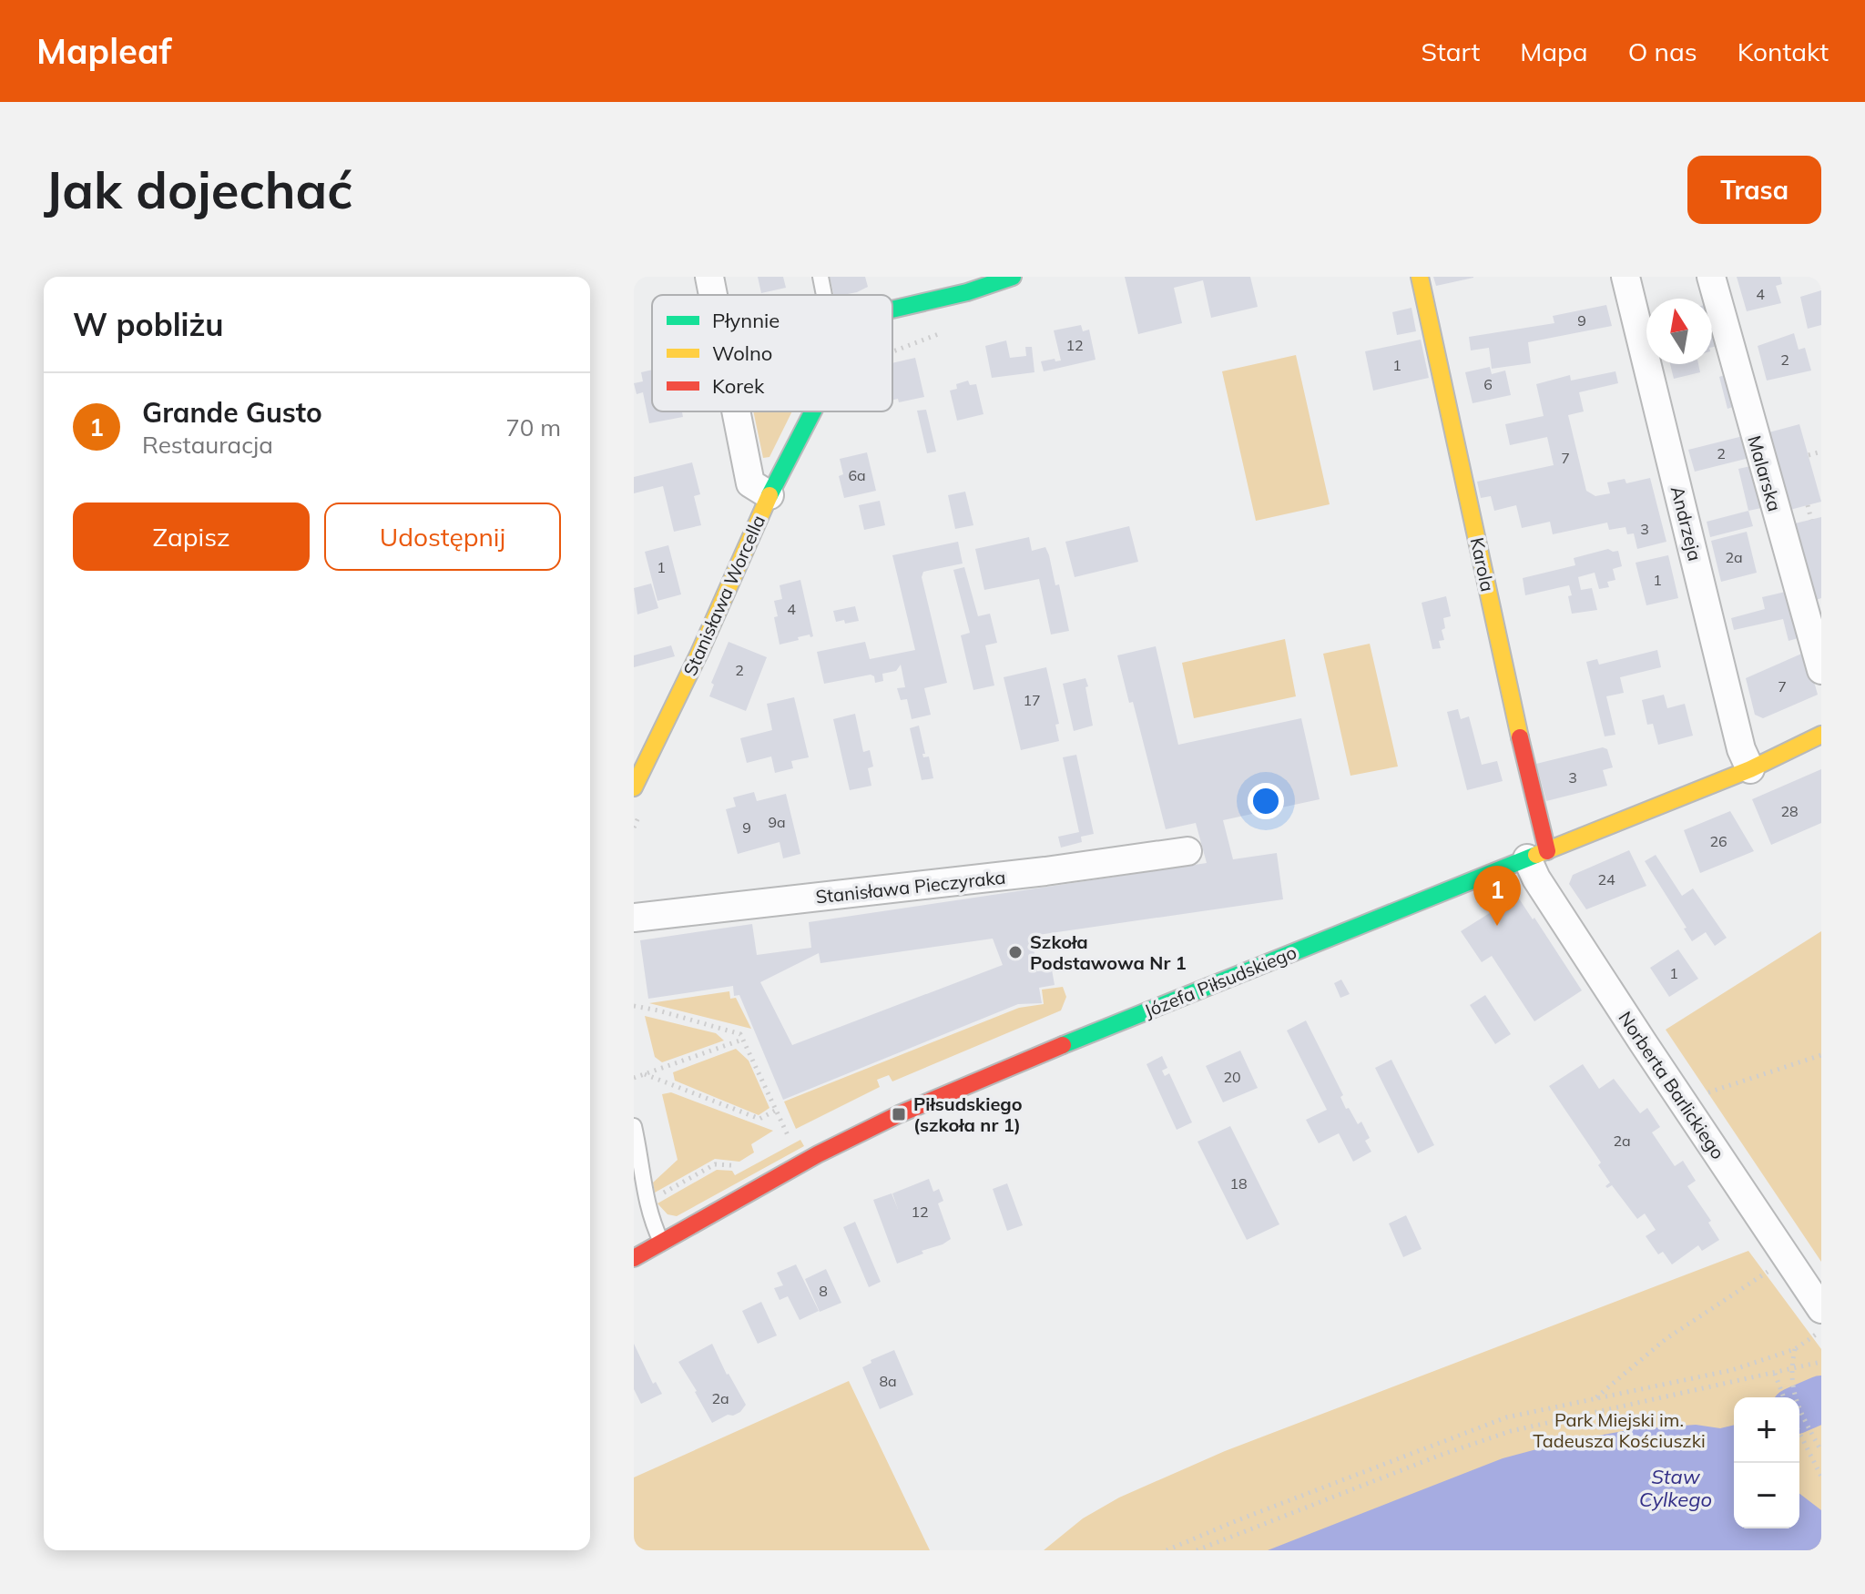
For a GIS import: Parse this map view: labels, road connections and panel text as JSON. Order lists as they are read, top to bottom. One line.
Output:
{"streets":{"street":["Malarska","Andrzeja","Karola","Stanisława Worcella","Stanisława Pieczyraka","Józefa Piłsudskiego","Norberta Barlickiego"]},"crossings":[["Andrzeja","Józefa Piłsudskiego"],["Karola","Józefa Piłsudskiego"],["Karola","Norberta Barlickiego"],["Józefa Piłsudskiego","Norberta Barlickiego"]],"water":["Staw Cylkego"],"parks":["Park Miejski im. Tadeusza Kościuszki"],"places":{"other":["Szkoła Podstawowa Nr 1"],"transit":["Piłsudskiego (szkoła nr 1)"]},"house_numbers":["4","9","12","2","1","6","2","7","6a","3","2a","1","1","4","2","7","17","3","28","9a","9","26","24","1","20","2a","18","12","8","8a","2a"],"legend":["Płynnie","Wolno","Korek"],"north":"top","page":{"header":"Mapleaf","nav":["Start","Mapa","O nas","Kontakt"],"buttons":["Trasa",["Zapisz","Udostępnij"]],"title":"Jak dojechać","heading":"W pobliżu","list":[{"mark":"1","name":"Grande Gusto","note":"Restauracja","value":"70 m"}],"pins":"1","map_buttons":["+","−"]}}
